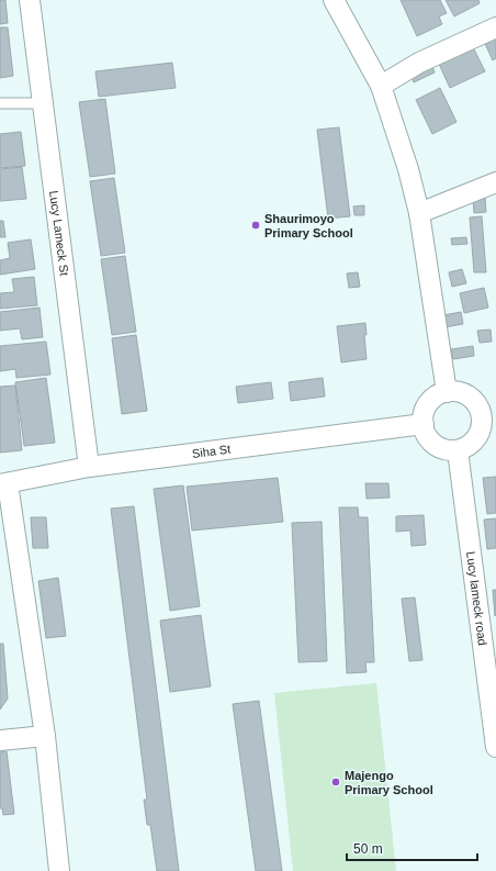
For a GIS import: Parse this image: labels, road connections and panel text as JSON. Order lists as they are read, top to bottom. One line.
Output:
{"streets":{"street":["Lucy Lameck St","Siha St","Lucy lameck road"]},"crossings":[["Lucy Lameck St","Siha St"],["Siha St","Lucy lameck road"]],"places":["Shaurimoyo Primary School","Majengo Primary School"],"scale_bar":"50 m"}
